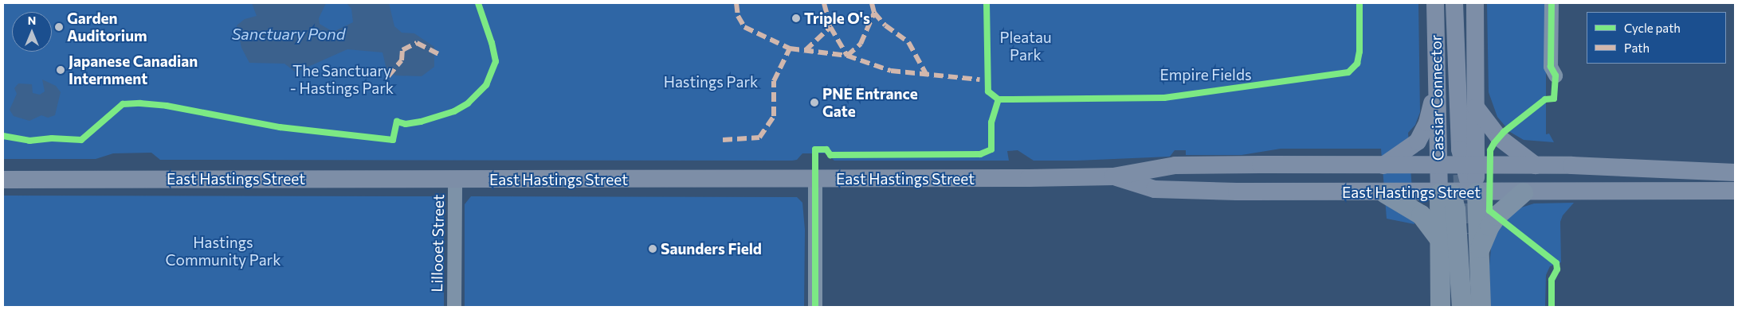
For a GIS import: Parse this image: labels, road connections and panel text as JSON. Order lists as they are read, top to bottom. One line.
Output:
{"streets":{"main road":["Cassiar Connector","East Hastings Street"],"street":["Lillooet Street"]},"crossings":[["Cassiar Connector","East Hastings Street"],["East Hastings Street","Lillooet Street"]],"water":["Sanctuary Pond"],"parks":["Pleatau Park","The Sanctuary - Hastings Park","Empire Fields","Hastings Park","Hastings Community Park"],"places":["Triple O's","Garden Auditorium","Japanese Canadian Internment","PNE Entrance Gate","Saunders Field"],"legend":["Cycle path","Path"],"north":"top"}
